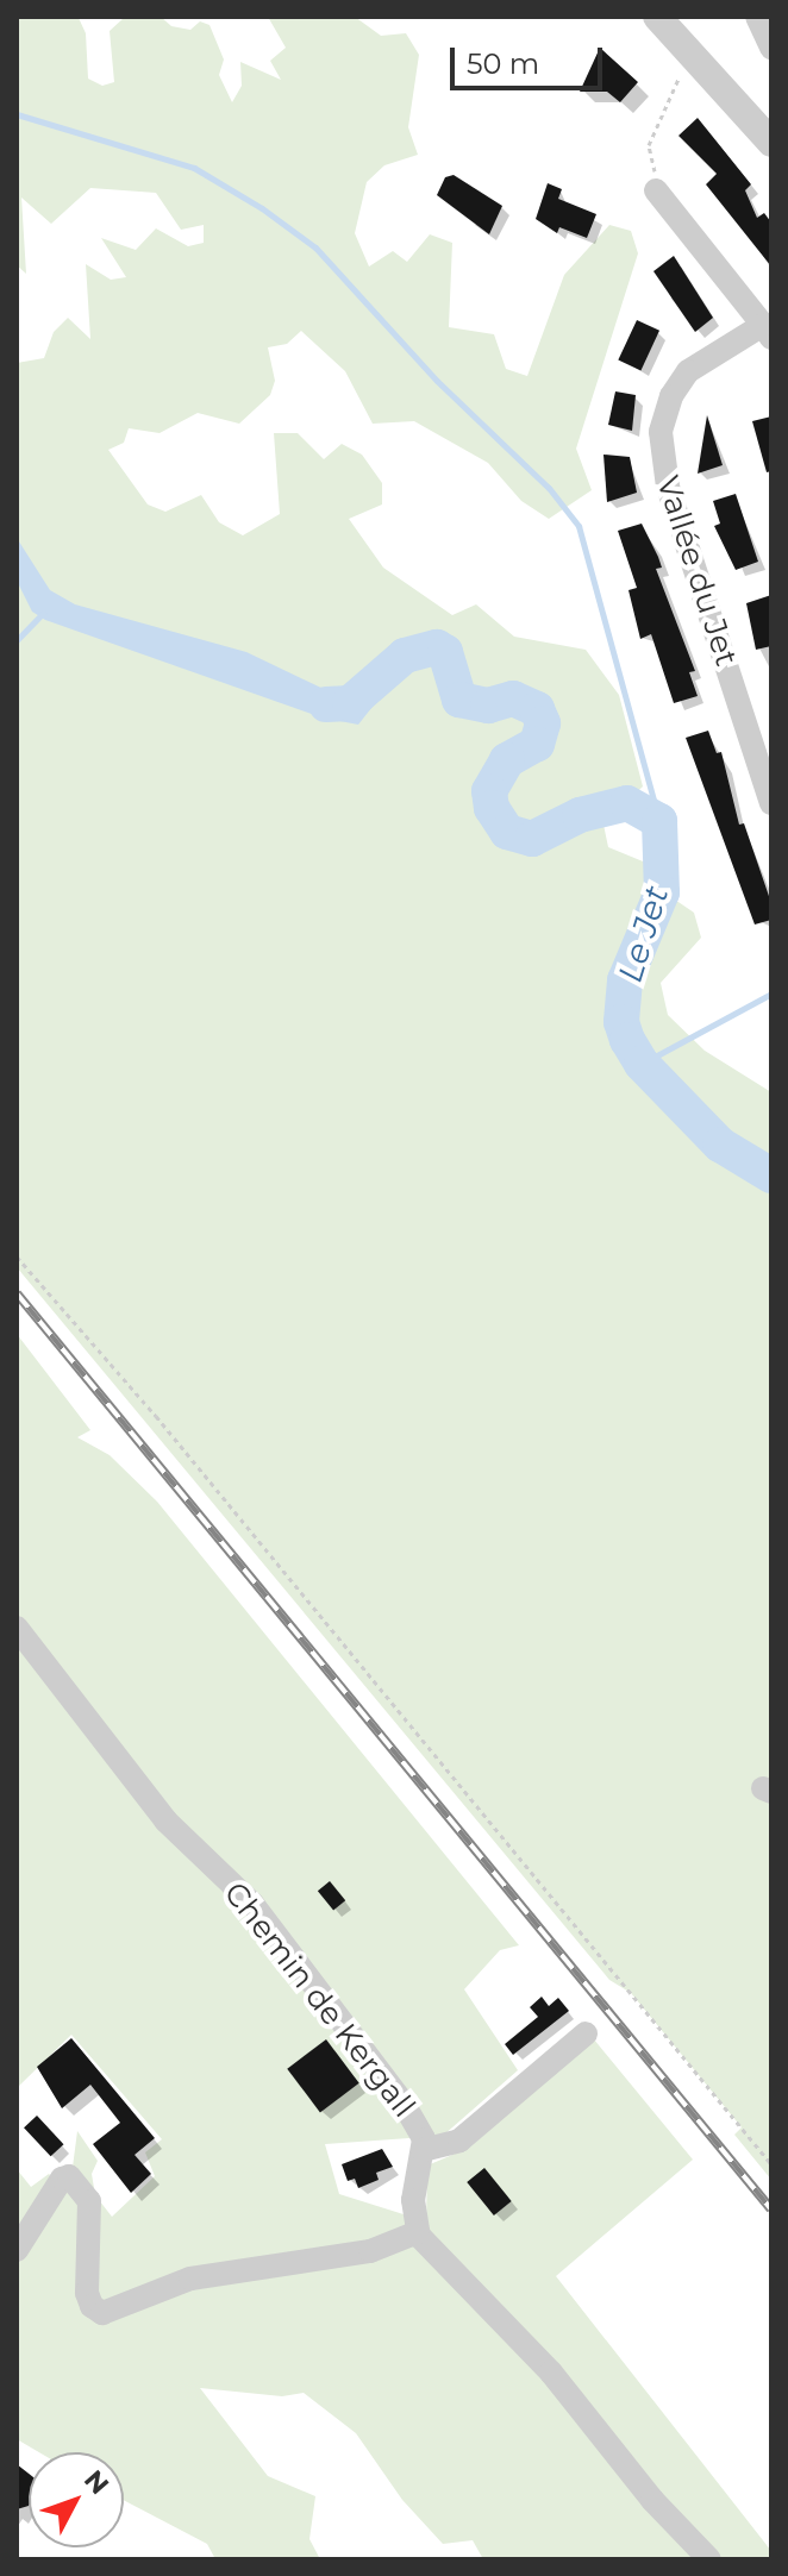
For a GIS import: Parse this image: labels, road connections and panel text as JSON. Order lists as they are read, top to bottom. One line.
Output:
{"streets":{"street":["Vallée du Jet","Chemin de Kergall"]},"water":["Le Jet"],"scale_bar":"50 m","north":"top right"}
